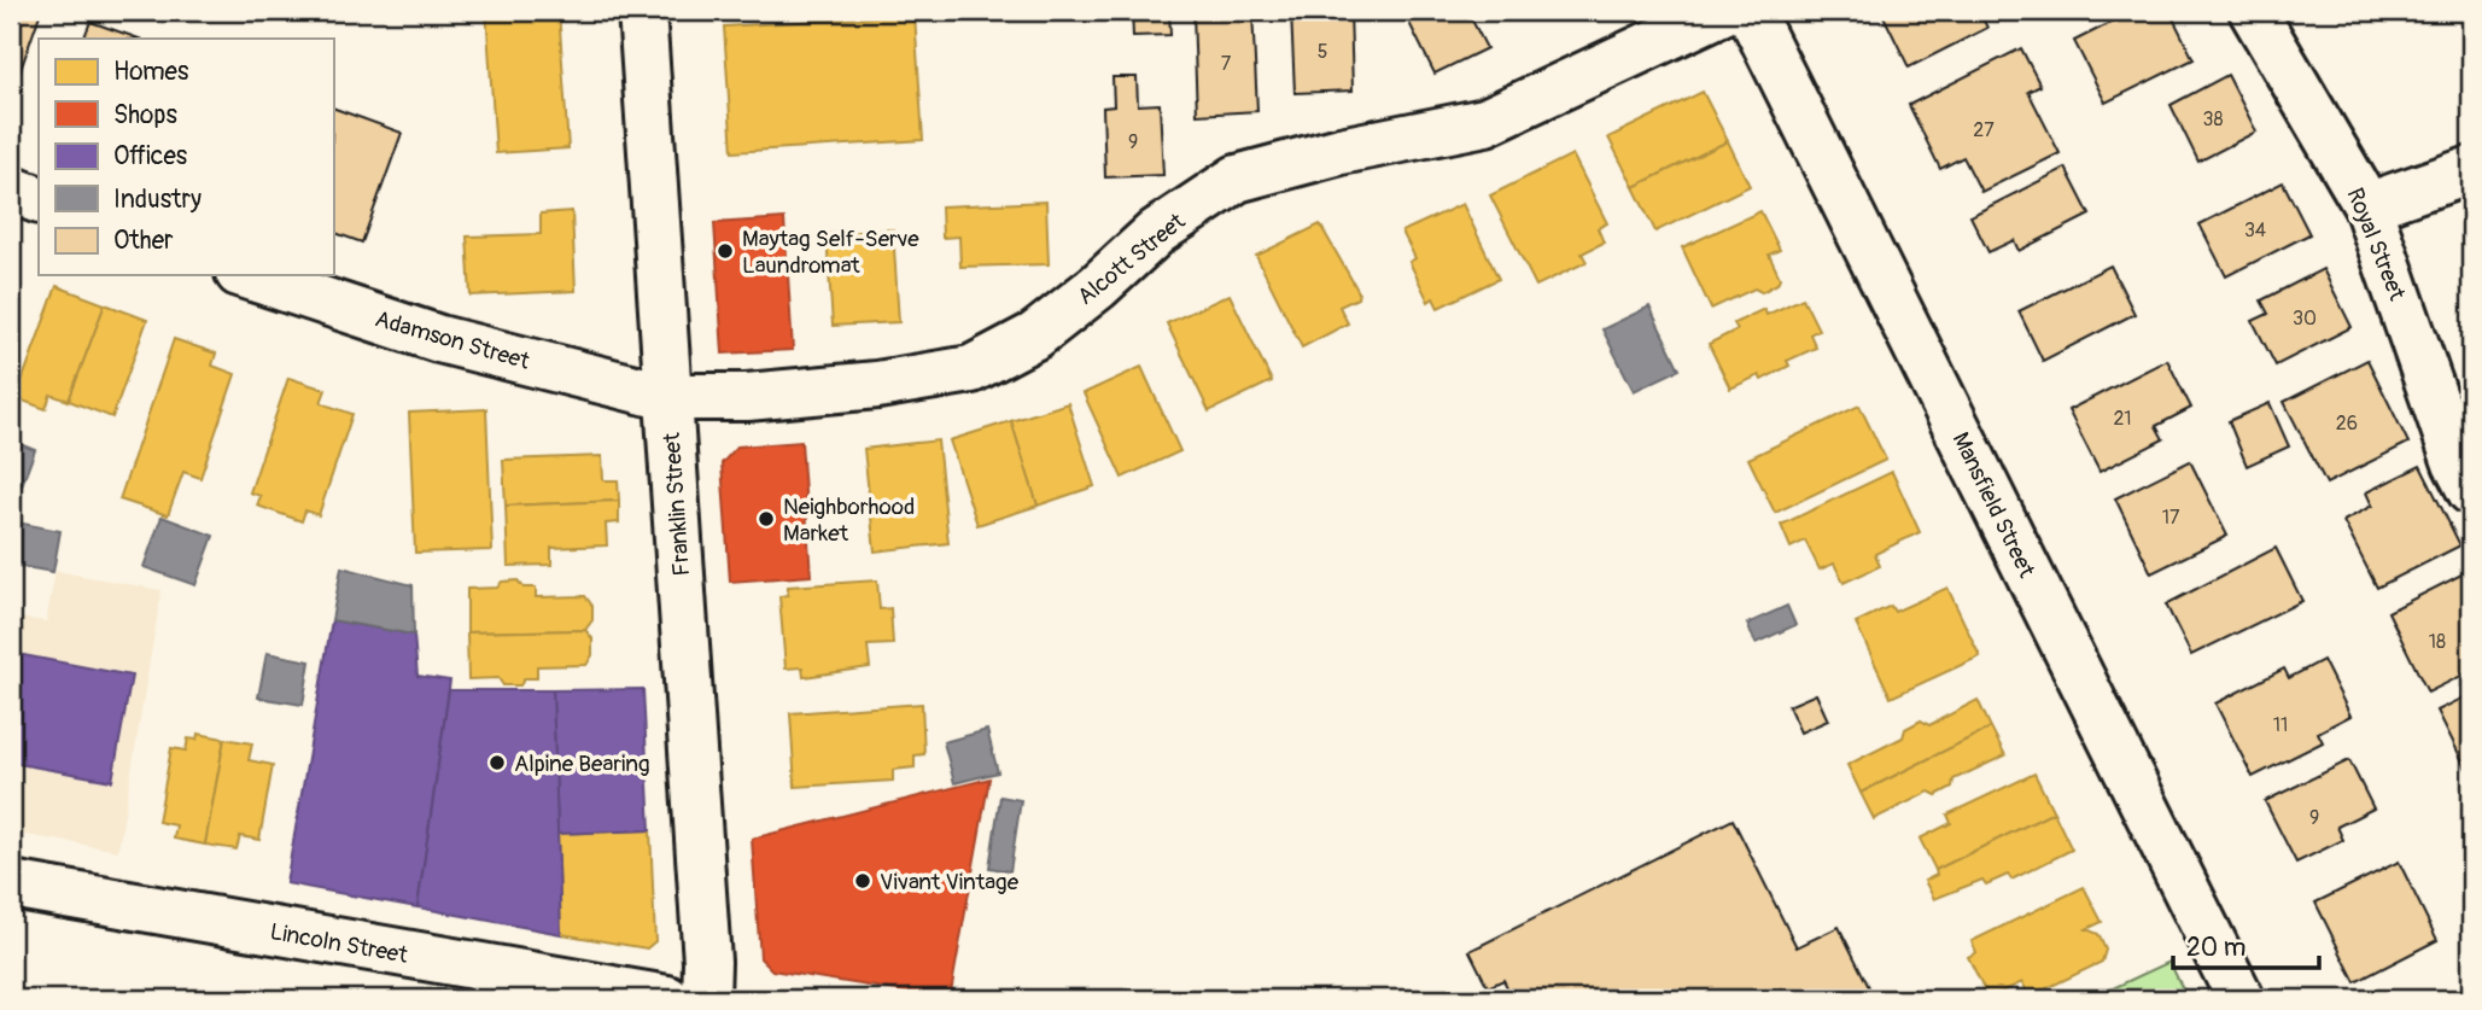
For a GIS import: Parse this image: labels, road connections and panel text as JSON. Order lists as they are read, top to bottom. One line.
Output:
{"streets":{"street":["Royal Street","Alcott Street","Adamson Street","Franklin Street","Mansfield Street","Lincoln Street"]},"crossings":[["Alcott Street","Adamson Street"],["Alcott Street","Franklin Street"],["Adamson Street","Franklin Street"]],"places":["Maytag Self-Serve Laundromat","Neighborhood Market","Alpine Bearing","Vivant Vintage"],"house_numbers":["5","7","38","27","9","34","30","21","26","17","18","11","9"],"legend":["Homes","Shops","Offices","Industry","Other"],"scale_bar":"20 m"}
